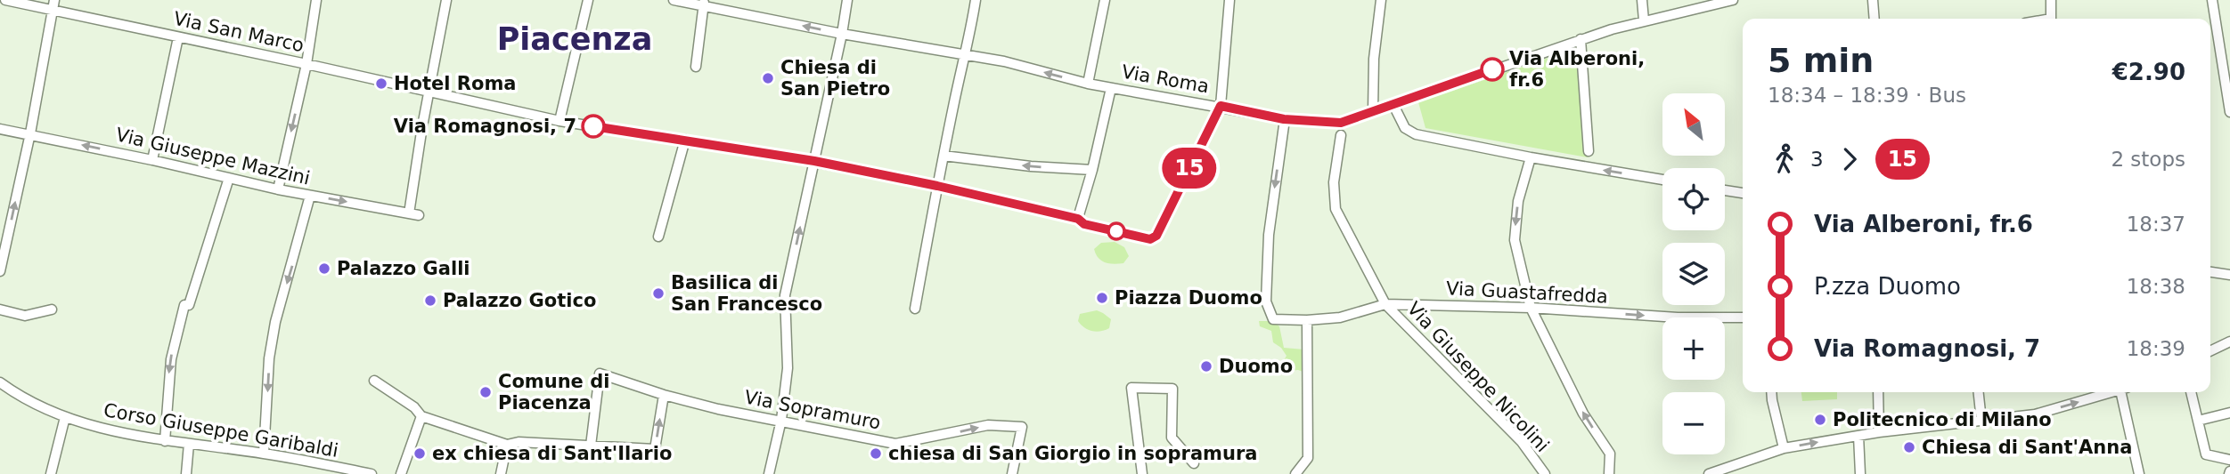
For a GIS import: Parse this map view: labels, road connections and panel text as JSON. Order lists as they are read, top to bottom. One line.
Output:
{"streets":{"street":["Via San Marco","Via Roma","Via Giuseppe Mazzini","Via Guastafredda","Via Giuseppe Nicolini","Via Sopramuro","Corso Giuseppe Garibaldi"]},"crossings":[["Via Roma","Via Guastafredda"],["Via Guastafredda","Via Giuseppe Nicolini"]],"one_way":["Via Sopramuro"],"districts":["Piacenza"],"places":["Via Alberoni, fr.6","Chiesa di San Pietro","Hotel Roma","Via Romagnosi, 7","Palazzo Galli","Basilica di San Francesco","Piazza Duomo","Palazzo Gotico","Duomo","Comune di Piacenza","Politecnico di Milano","Chiesa di Sant'Anna","ex chiesa di Sant'Ilario","chiesa di San Giorgio in sopramura"],"lines":["bus line 15"],"north":"top left","page":{"on_map":"15","heading":["5 min","18:34 – 18:39 · Bus","€2.90"],"map_buttons":["+","−"],"legs":["3","15","2 stops"],"list":[{"name":"Via Alberoni, fr.6","value":"18:37"},{"name":"P.zza Duomo","value":"18:38"},{"name":"Via Romagnosi, 7","value":"18:39"}]}}
